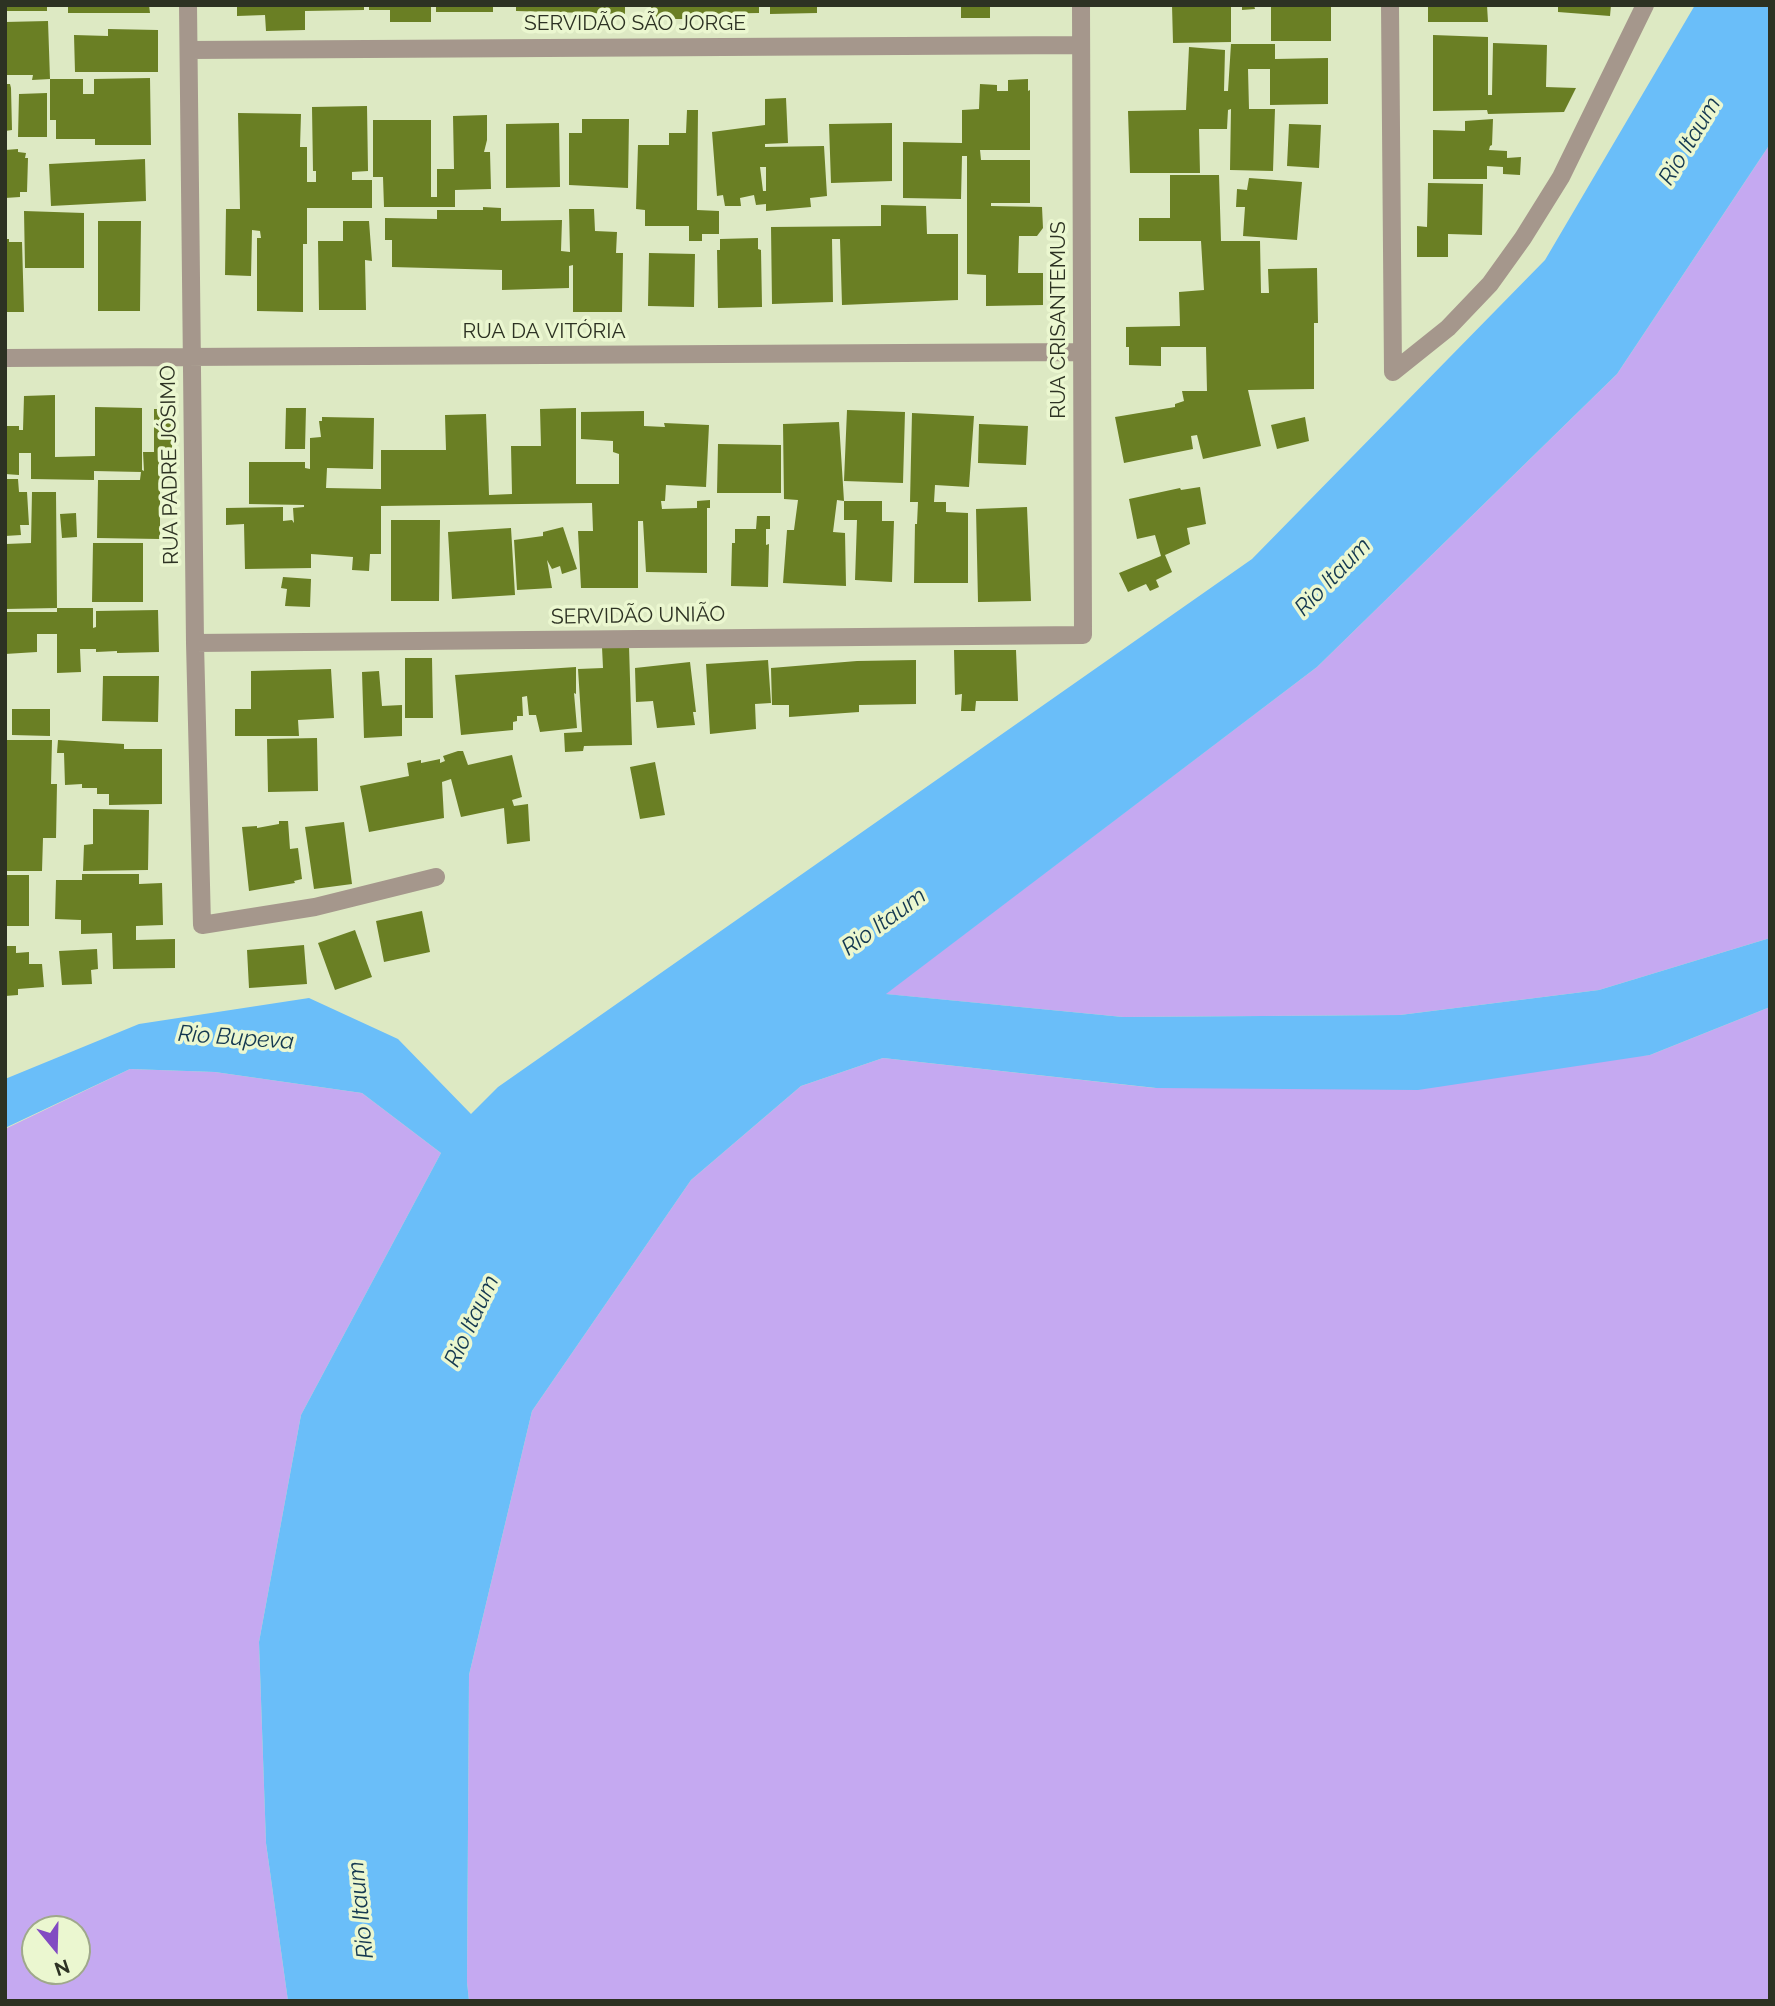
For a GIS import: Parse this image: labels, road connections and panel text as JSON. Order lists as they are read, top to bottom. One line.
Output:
{"streets":{"street":["SERVIDÃO SÃO JORGE","RUA CRISANTEMUS","RUA DA VITÓRIA","RUA PADRE JÓSIMO","SERVIDÃO UNIÃO"]},"crossings":[["SERVIDÃO SÃO JORGE","RUA CRISANTEMUS"],["SERVIDÃO SÃO JORGE","RUA PADRE JÓSIMO"],["RUA CRISANTEMUS","RUA DA VITÓRIA"],["RUA CRISANTEMUS","SERVIDÃO UNIÃO"],["RUA DA VITÓRIA","RUA PADRE JÓSIMO"],["RUA PADRE JÓSIMO","SERVIDÃO UNIÃO"]],"water":["Rio Itaum","Rio Bupeva"],"north":"bottom"}
